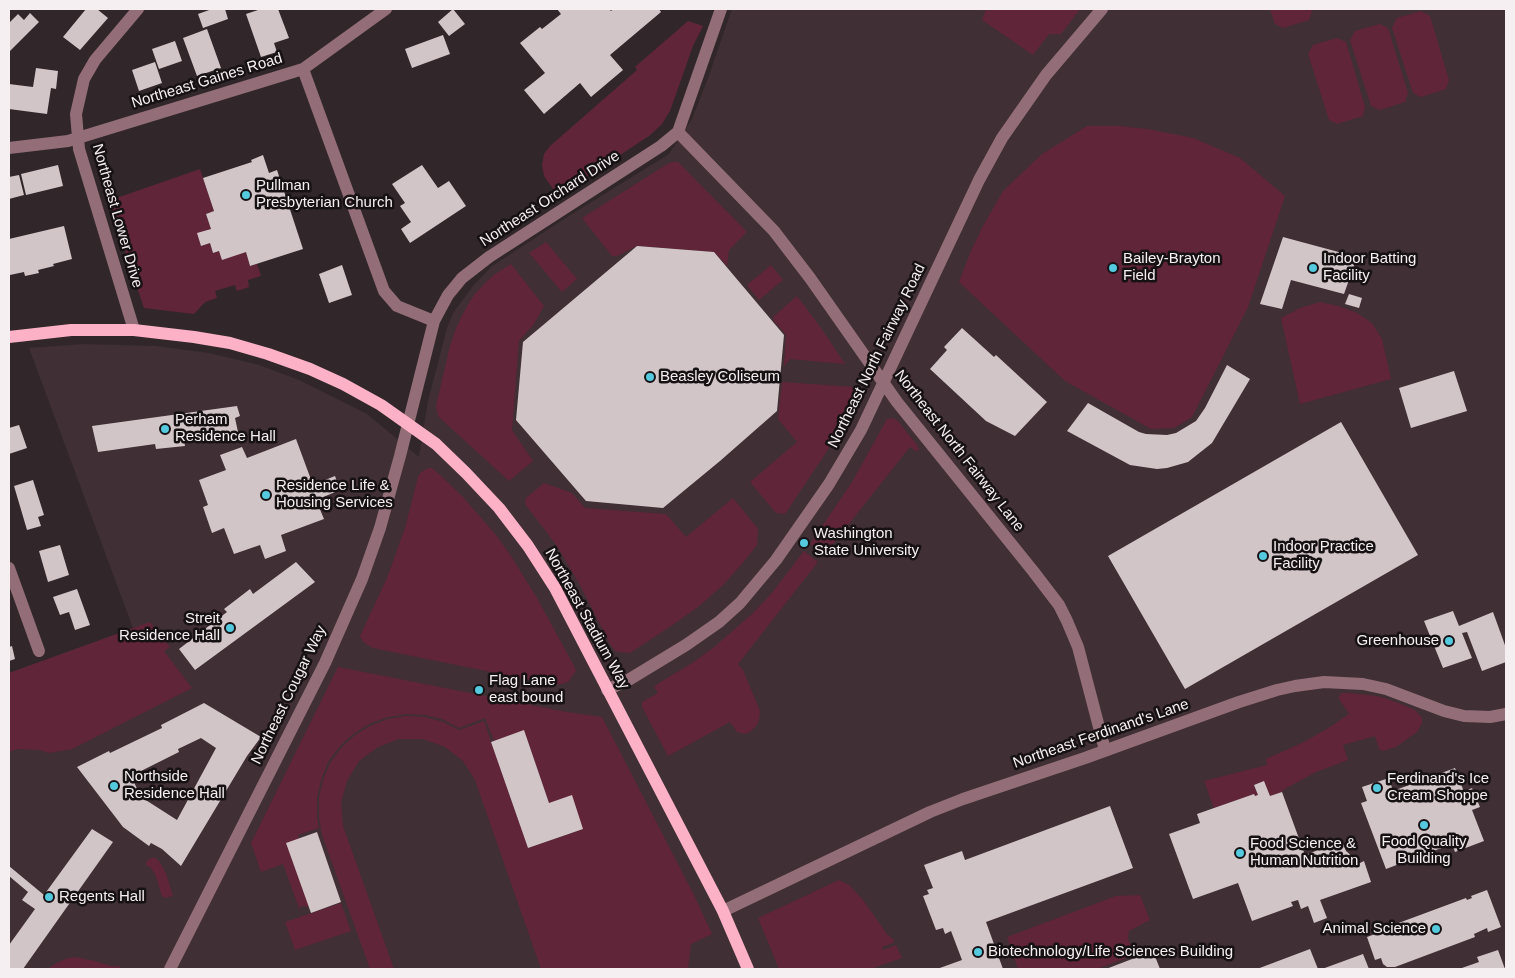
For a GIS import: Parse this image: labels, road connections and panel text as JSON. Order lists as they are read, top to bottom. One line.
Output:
{"streets":{"main road":["Northeast Stadium Way"],"street":["Northeast Gaines Road","Northeast Orchard Drive","Northeast Lower Drive","Northeast North Fairway Road","Northeast North Fairway Lane","Northeast Cougar Way","Northeast Ferdinand's Lane"]},"crossings":[["Northeast Gaines Road","Northeast Orchard Drive"],["Northeast Gaines Road","Northeast Lower Drive"],["Northeast Orchard Drive","Northeast North Fairway Lane"],["Northeast Orchard Drive","Northeast Stadium Way"],["Northeast Orchard Drive","Northeast Cougar Way"],["Northeast Lower Drive","Northeast Stadium Way"],["Northeast North Fairway Road","Northeast North Fairway Lane"],["Northeast North Fairway Road","Northeast Stadium Way"],["Northeast North Fairway Lane","Northeast Ferdinand's Lane"],["Northeast Stadium Way","Northeast Cougar Way"],["Northeast Stadium Way","Northeast Ferdinand's Lane"]],"places":["Pullman Presbyterian Church","Bailey-Brayton Field","Indoor Batting Facility","Beasley Coliseum","Perham Residence Hall","Residence Life & Housing Services","Washington State University","Indoor Practice Facility","Streit Residence Hall","Greenhouse","Flag Lane east bound","Northside Residence Hall","Ferdinand's Ice Cream Shoppe","Food Quality Building","Food Science & Human Nutrition","Regents Hall","Animal Science","Biotechnology/Life Sciences Building"]}
